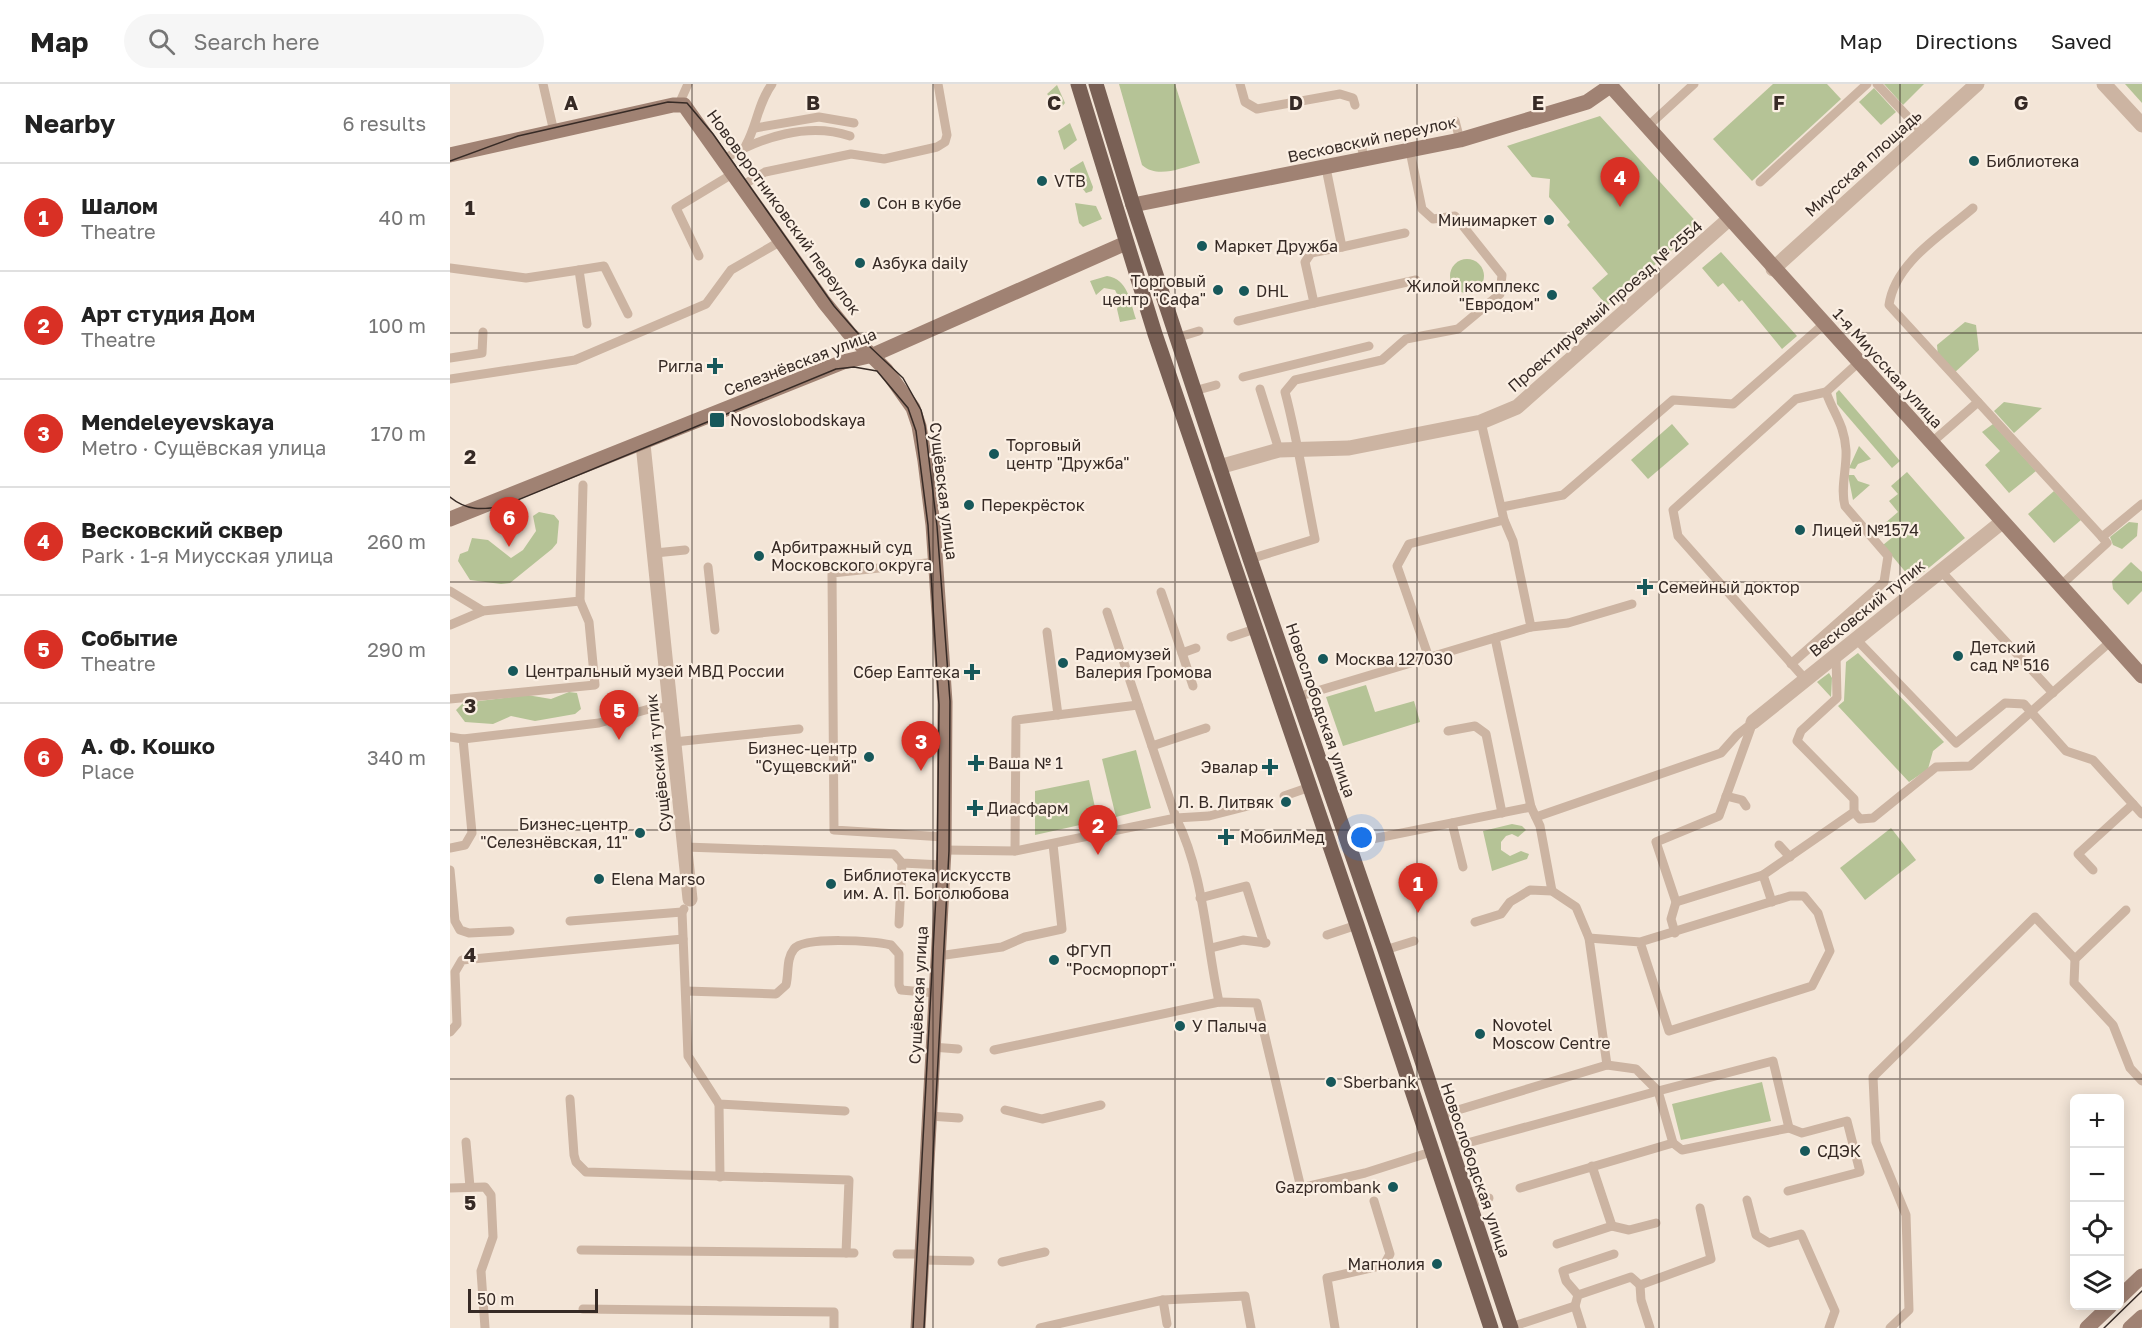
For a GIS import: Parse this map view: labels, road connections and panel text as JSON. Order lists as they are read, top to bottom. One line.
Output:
{"streets":{"main road":["Новослободская улица"],"street":["Весковский переулок","Миусская площадь","Нововоротниковский переулок","Проектируемый проезд № 2554","Селезнёвская улица","1-я Миусская улица","Сущёвская улица","Весковский тупик","Сущёвский тупик"]},"crossings":[["Весковский переулок","1-я Миусская улица"],["Весковский переулок","Новослободская улица"],["Миусская площадь","1-я Миусская улица"],["Нововоротниковский переулок","Селезнёвская улица"],["Нововоротниковский переулок","Сущёвская улица"],["Проектируемый проезд № 2554","1-я Миусская улица"],["Проектируемый проезд № 2554","Новослободская улица"],["Селезнёвская улица","Сущёвская улица"],["Селезнёвская улица","Сущёвский тупик"],["1-я Миусская улица","Весковский тупик"]],"places":{"other":["Библиотека","VTB","Сон в кубе","Минимаркет","Маркет Дружба","Азбука daily","Торговый центр \"Сафа\"","DHL","Жилой комплекс \"Евродом\"","Торговый центр \"Дружба\"","Перекрёсток","Лицей №1574","Арбитражный суд Московского округа","Детский сад № 516","Москва 127030","Радиомузей Валерия Громова","Центральный музей МВД России","Бизнес-центр \"Сущевский\"","Л. В. Литвяк","Бизнес-центр \"Селезнёвская, 11\"","Elena Marso","Библиотека искусств им. А. П. Боголюбова","ФГУП \"Росморпорт\"","У Палыча","Novotel Moscow Centre","Sberbank","СДЭК","Gazprombank","Магнолия"],"health":["Ригла","Семейный доктор","Сбер Еаптека","Ваша № 1","Эвалар","Диасфарм","МобилМед"],"transit":["Novoslobodskaya"]},"scale_bar":"50 m","page":{"header":"Map","search":"Search here","nav":["Map","Directions","Saved"],"heading":["Nearby","6 results"],"pins":["4","6","5","3","2","1"],"list":[{"mark":"1","name":"Шалом","note":"Theatre","value":"40 m"},{"mark":"2","name":"Арт студия Дом","note":"Theatre","value":"100 m"},{"mark":"3","name":"Mendeleyevskaya","note":"Metro · Сущёвская улица","value":"170 m"},{"mark":"4","name":"Весковский сквер","note":"Park · 1-я Миусская улица","value":"260 m"},{"mark":"5","name":"Событие","note":"Theatre","value":"290 m"},{"mark":"6","name":"А. Ф. Кошко","note":"Place","value":"340 m"}],"map_buttons":["+","−"],"scale":"50 m"},"grid":{"columns":["A","B","C","D","E","F","G"],"rows":["1","2","3","4","5"]}}
